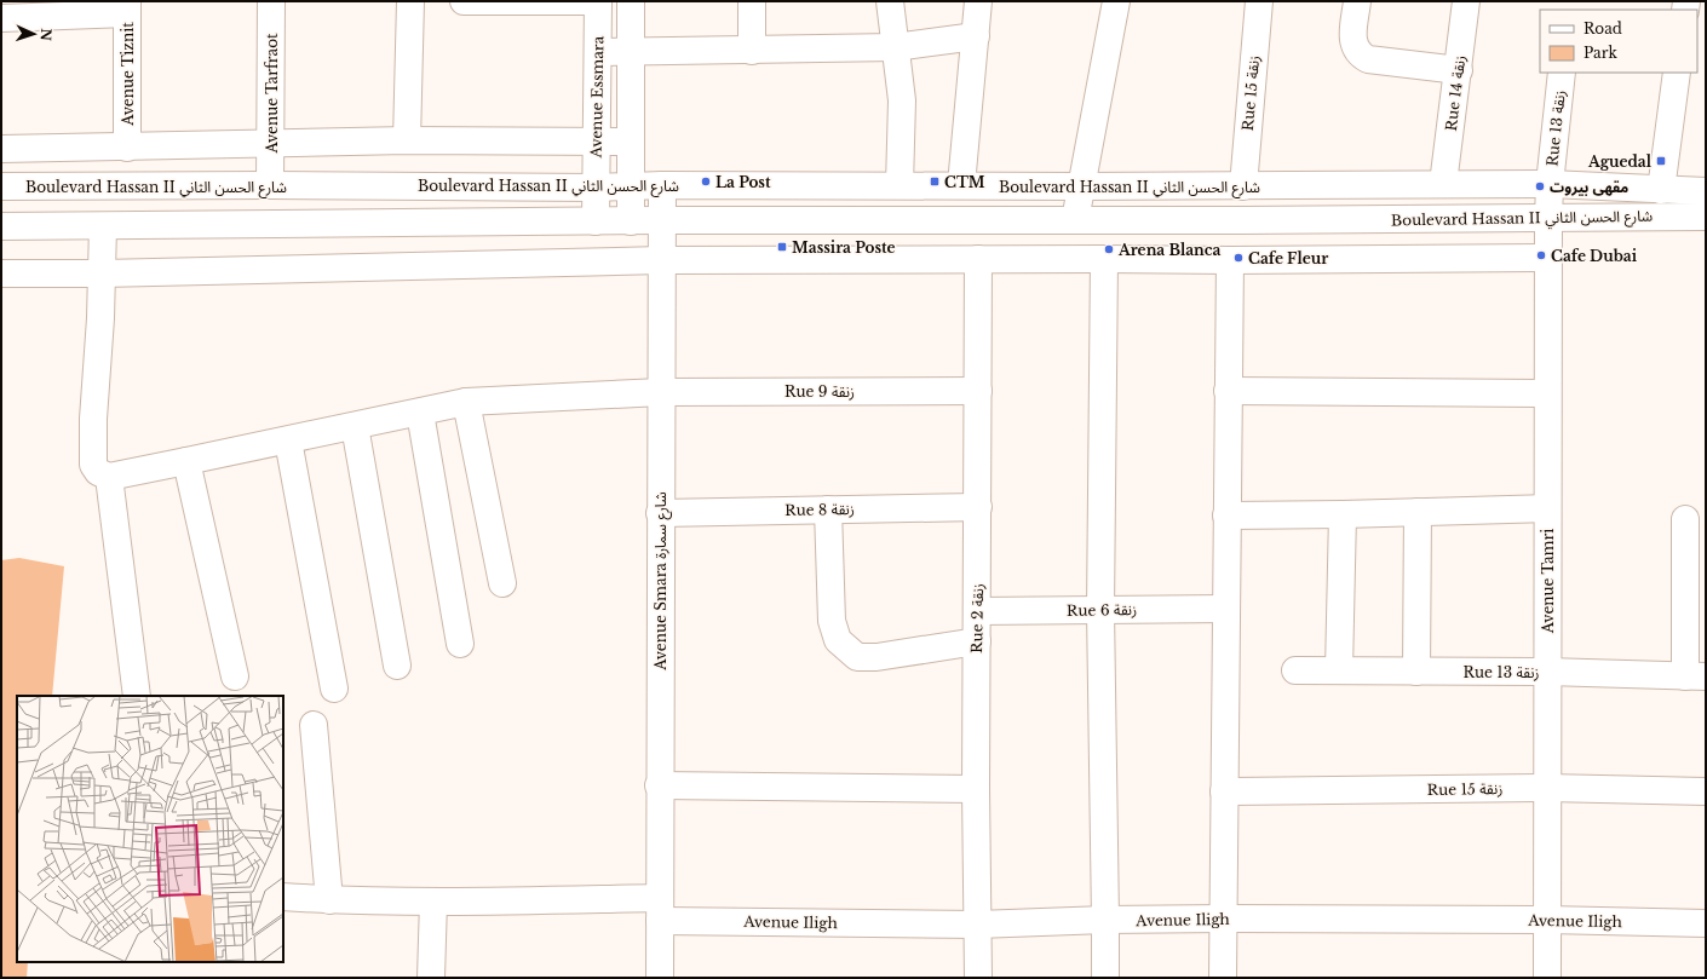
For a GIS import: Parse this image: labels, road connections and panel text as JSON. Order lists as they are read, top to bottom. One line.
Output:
{"streets":{"street":["Avenue Tiznit","Avenue Tarfraot","Rue 15 زنقة","Rue 14 زنقة","Avenue Essmara","Rue 13 زنقة","Boulevard Hassan II شارع الحسن الثاني","Rue 9 زنقة","Rue 8 زنقة","Avenue Smara شارع سمارة","Avenue Tamri","Rue 6 زنقة","Rue 2 زنقة","Avenue Iligh"]},"crossings":[["Avenue Tarfraot","Boulevard Hassan II شارع الحسن الثاني"],["Rue 15 زنقة","Boulevard Hassan II شارع الحسن الثاني"],["Rue 15 زنقة","Avenue Tamri"],["Rue 14 زنقة","Boulevard Hassan II شارع الحسن الثاني"],["Avenue Essmara","Boulevard Hassan II شارع الحسن الثاني"],["Rue 13 زنقة","Boulevard Hassan II شارع الحسن الثاني"],["Rue 13 زنقة","Avenue Tamri"],["Boulevard Hassan II شارع الحسن الثاني","Avenue Smara شارع سمارة"],["Boulevard Hassan II شارع الحسن الثاني","Avenue Tamri"],["Rue 9 زنقة","Avenue Smara شارع سمارة"],["Rue 9 زنقة","Rue 2 زنقة"],["Rue 8 زنقة","Avenue Smara شارع سمارة"],["Rue 8 زنقة","Rue 2 زنقة"],["Avenue Smara شارع سمارة","Avenue Iligh"],["Avenue Tamri","Avenue Iligh"],["Rue 6 زنقة","Rue 2 زنقة"],["Rue 2 زنقة","Avenue Iligh"]],"places":{"transit":["Aguedal","CTM","Massira Poste"],"other":["La Post","مقهى بيروت","Arena Blanca","Cafe Dubai","Cafe Fleur"]},"legend":["Road","Park"],"north":"right"}
